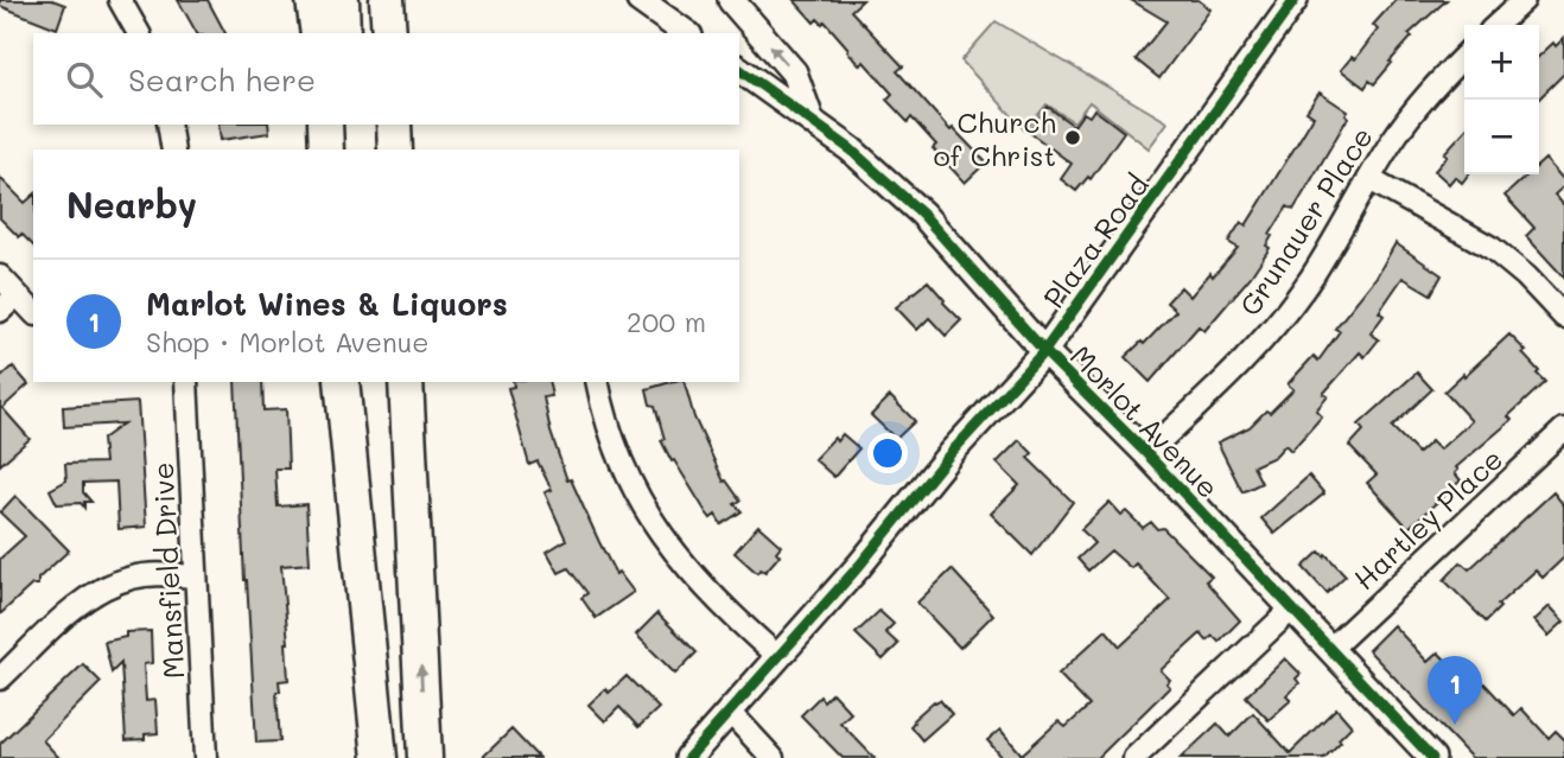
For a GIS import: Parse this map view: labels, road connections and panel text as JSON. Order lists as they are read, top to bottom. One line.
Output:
{"streets":{"street":["Grunauer Place","Plaza Road","Morlot Avenue","Hartley Place","Mansfield Drive"]},"crossings":[["Grunauer Place","Morlot Avenue"],["Plaza Road","Morlot Avenue"],["Morlot Avenue","Hartley Place"]],"places":["Church of Christ"],"page":{"map_buttons":["+","−"],"search":"Search here","heading":"Nearby","list":[{"mark":"1","name":"Marlot Wines & Liquors","note":"Shop · Morlot Avenue","value":"200 m"}],"pins":"1"}}
